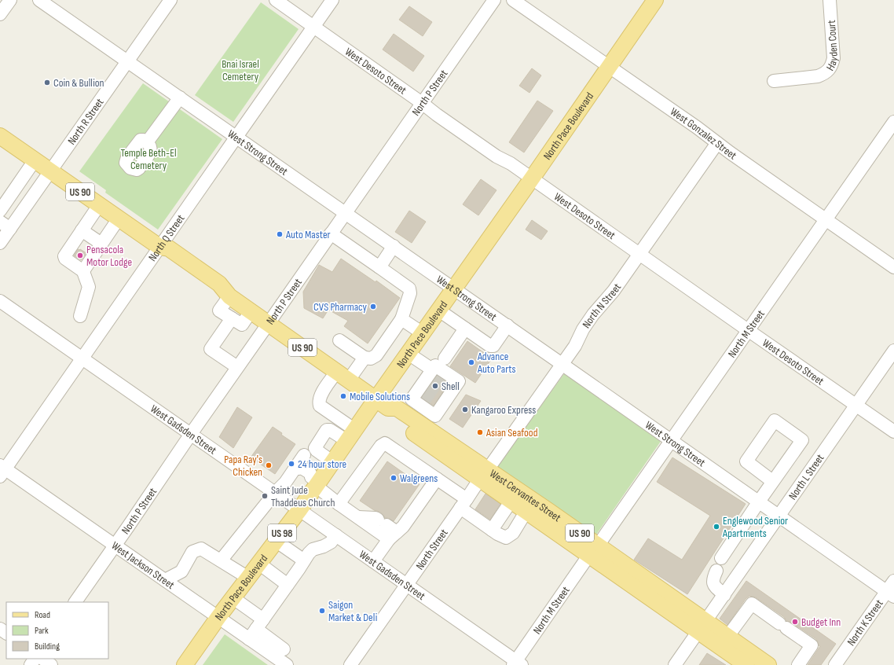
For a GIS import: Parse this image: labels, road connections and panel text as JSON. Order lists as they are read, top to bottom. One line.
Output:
{"streets":{"main road":["North Pace Boulevard","US 90","West Cervantes Street","US 98"],"street":["Hayden Court","West Desoto Street","North P Street","North R Street","West Gonzalez Street","West Strong Street","North Q Street","North N Street","North M Street","West Gadsden Street","North L Street","North Street","West Jackson Street","North K Street"]},"crossings":[["West Desoto Street","North P Street"],["West Desoto Street","North Pace Boulevard"],["West Desoto Street","North Q Street"],["West Desoto Street","North N Street"],["West Desoto Street","North M Street"],["West Desoto Street","North L Street"],["North P Street","West Strong Street"],["North P Street","West Gadsden Street"],["North P Street","West Cervantes Street"],["North P Street","West Jackson Street"],["North R Street","West Strong Street"],["North R Street","West Cervantes Street"],["North Pace Boulevard","West Gonzalez Street"],["North Pace Boulevard","West Strong Street"],["North Pace Boulevard","West Gadsden Street"],["North Pace Boulevard","West Cervantes Street"],["North Pace Boulevard","West Jackson Street"],["West Gonzalez Street","North N Street"],["West Gonzalez Street","North M Street"],["West Strong Street","North Q Street"],["West Strong Street","North N Street"],["West Strong Street","North M Street"],["West Strong Street","North L Street"],["West Strong Street","North K Street"],["North Q Street","West Gadsden Street"],["North Q Street","West Cervantes Street"],["North Q Street","West Jackson Street"],["North N Street","West Cervantes Street"],["North N Street","North Street"],["North M Street","West Gadsden Street"],["North M Street","West Cervantes Street"],["West Gadsden Street","North Street"],["North L Street","West Cervantes Street"],["West Cervantes Street","North Street"]],"parks":["Bnai Israel Cemetery","Temple Beth-El Cemetery"],"places":["Coin & Bullion","Auto Master","Pensacola Motor Lodge","CVS Pharmacy","Advance Auto Parts","Shell","Mobile Solutions","Kangaroo Express","Asian Seafood","24 hour store","Papa Ray's Chicken","Walgreens","Saint Jude Thaddeus Church","Englewood Senior Apartments","Saigon Market & Deli","Budget Inn"],"legend":["Road","Park","Building"]}
